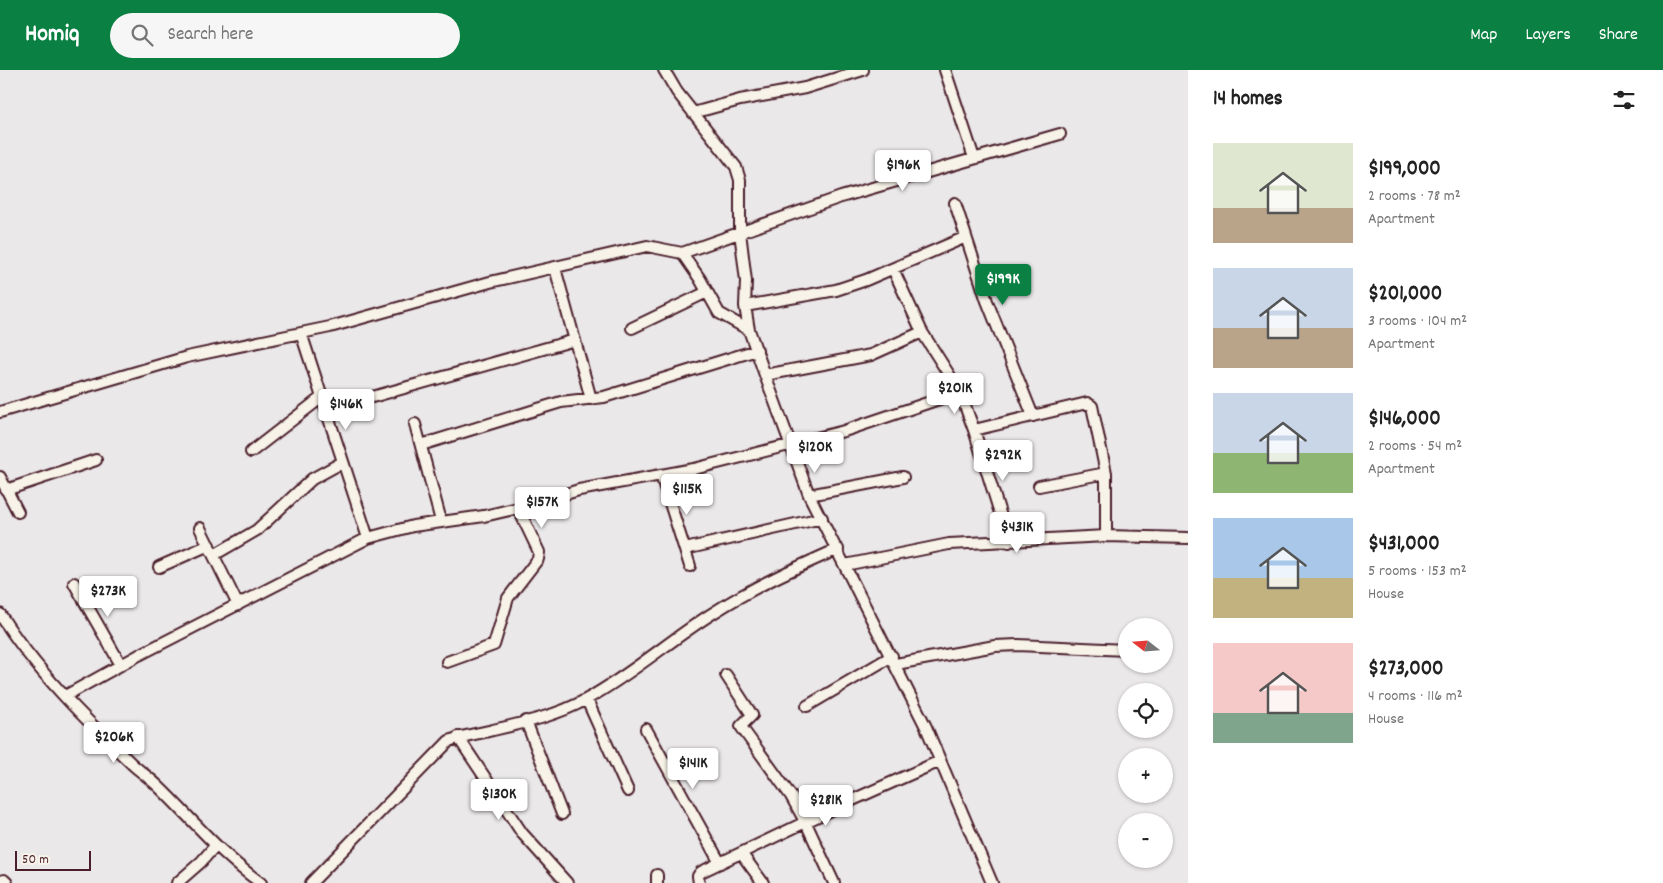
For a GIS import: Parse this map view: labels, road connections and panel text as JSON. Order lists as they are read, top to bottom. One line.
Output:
{"scale_bar":"50 m","north":"left","page":{"header":"Homiq","search":"Search here","nav":["Map","Layers","Share"],"heading":"14 homes","list":[{"name":"$199,000","note":"2 rooms · 78 m² · Apartment"},{"name":"$201,000","note":"3 rooms · 104 m² · Apartment"},{"name":"$146,000","note":"2 rooms · 54 m² · Apartment"},{"name":"$431,000","note":"5 rooms · 153 m² · House"},{"name":"$273,000","note":"4 rooms · 116 m² · House"}],"price":["$196K","$199K","$201K","$146K","$120K","$292K","$115K","$157K","$431K","$273K","$206K","$141K","$130K","$281K"],"map_buttons":["+","−"],"scale":"50 m"}}
